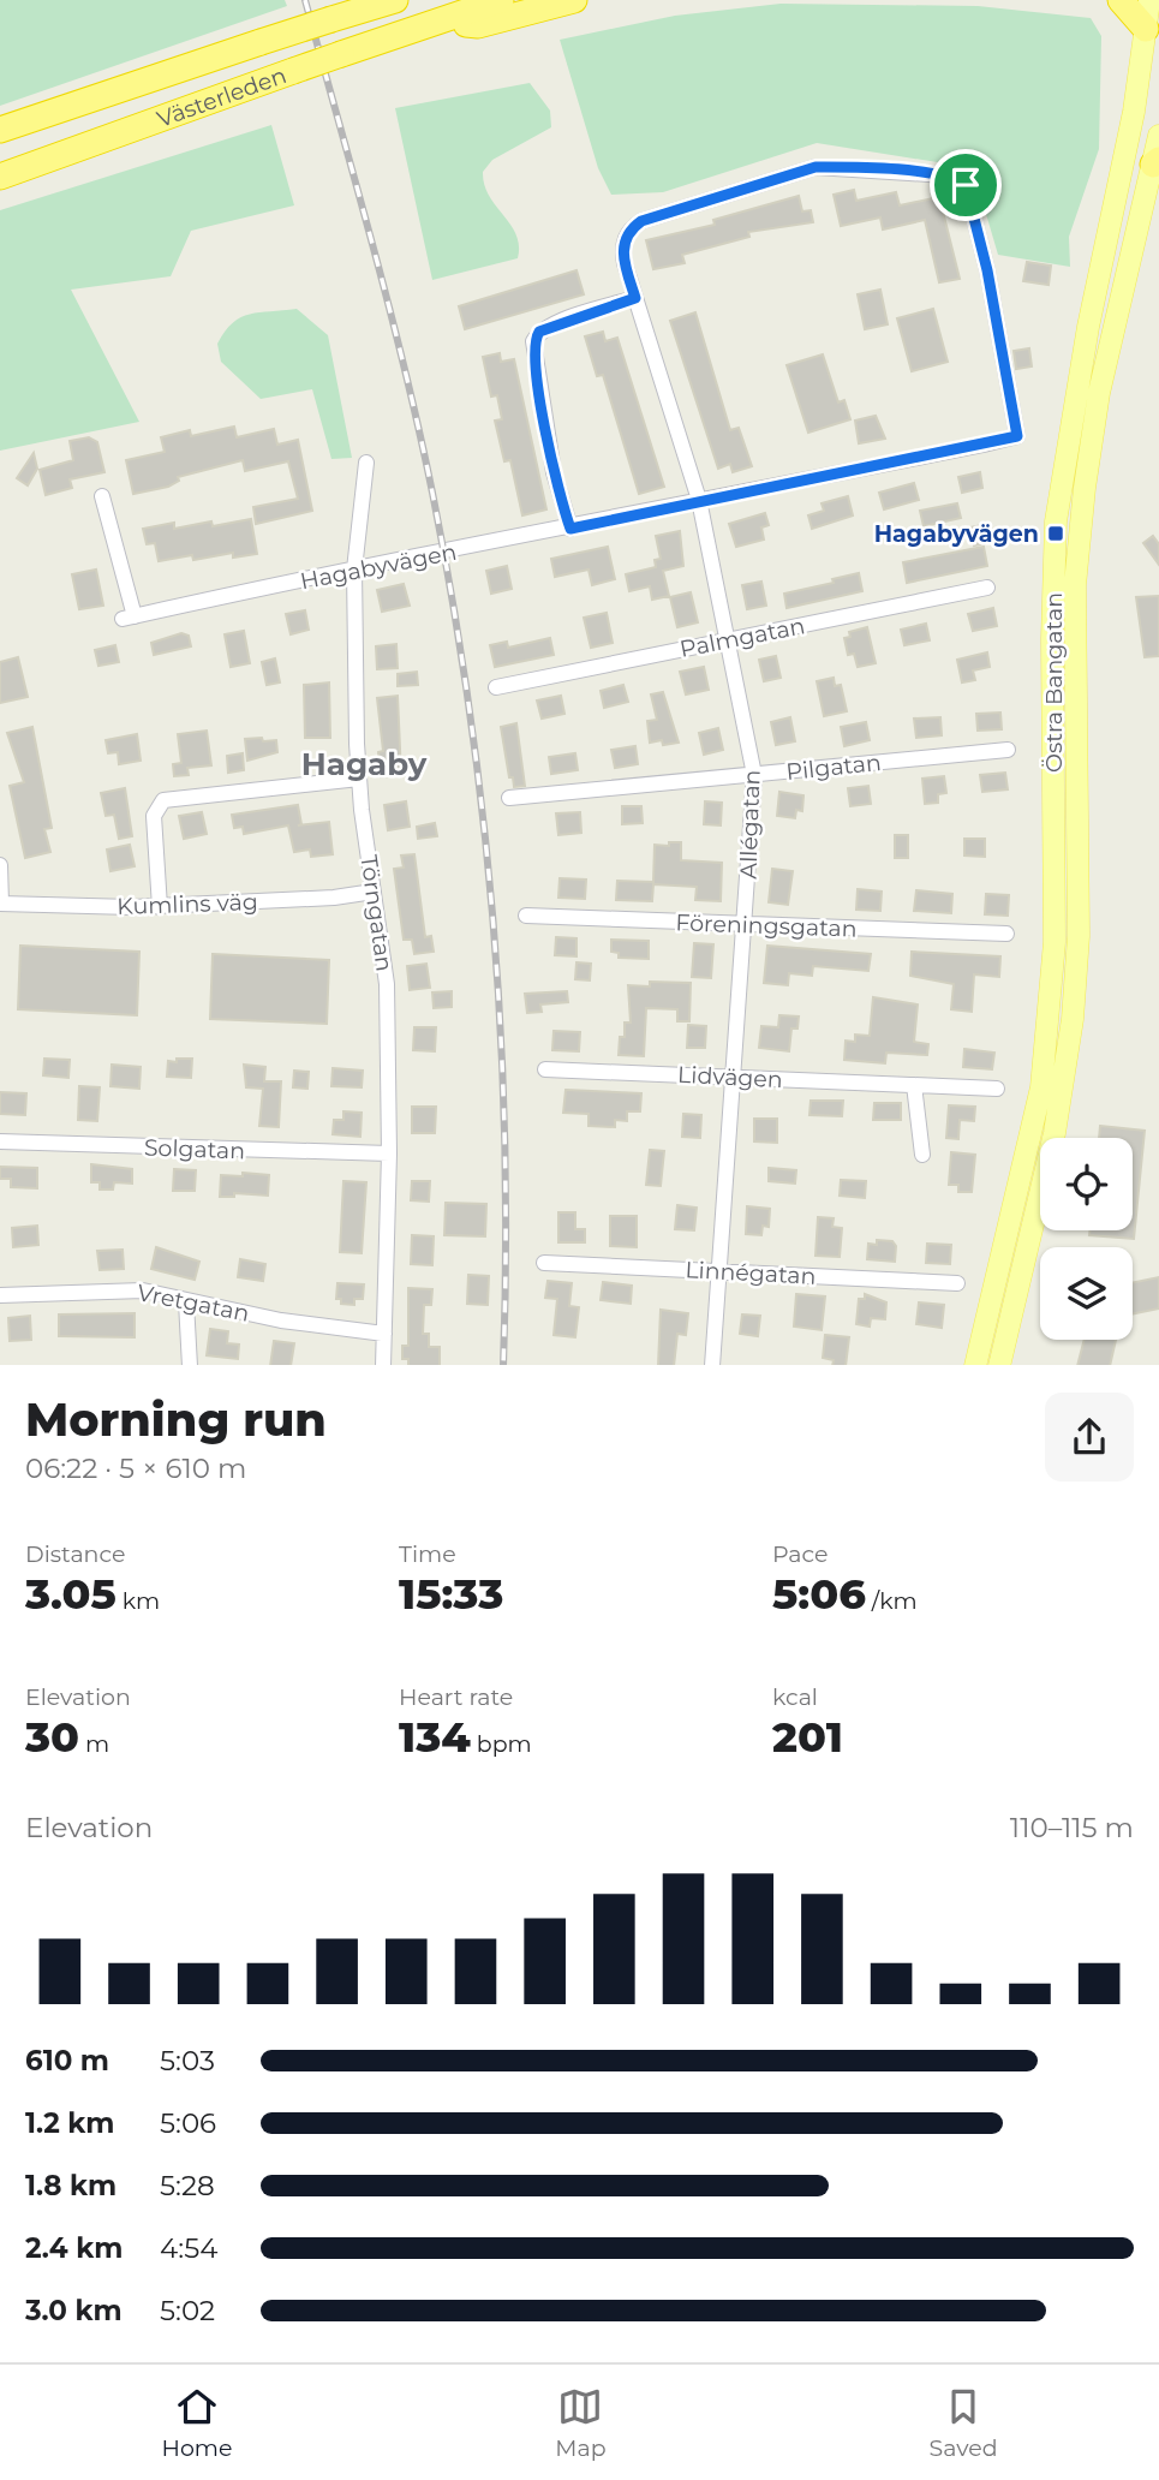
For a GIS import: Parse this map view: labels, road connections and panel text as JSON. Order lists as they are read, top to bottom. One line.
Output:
{"streets":{"highway":["Västerleden"],"main road":["Östra Bangatan"],"street":["Hagabyvägen","Palmgatan","Pilgatan","Allégatan","Kumlins väg","Törngatan","Föreningsgatan","Lidvägen","Solgatan","Linnégatan","Vretgatan"]},"crossings":[["Hagabyvägen","Allégatan"],["Hagabyvägen","Törngatan"],["Palmgatan","Allégatan"],["Pilgatan","Allégatan"],["Allégatan","Föreningsgatan"],["Allégatan","Lidvägen"],["Allégatan","Linnégatan"],["Kumlins väg","Törngatan"],["Törngatan","Solgatan"],["Törngatan","Vretgatan"]],"districts":["Hagaby"],"places":{"transit":["Hagabyvägen"]},"page":{"heading":["Morning run","06:22 · 5 × 610 m"],"stats":[["Distance","3.05 km"],["Time","15:33"],["Pace","5:06 /km"],["Elevation","30 m"],["Heart rate","134 bpm"],["kcal","201"]],"chart":["Elevation","110–115 m"],"list":[{"name":"610 m","note":"5:03"},{"name":"1.2 km","note":"5:06"},{"name":"1.8 km","note":"5:28"},{"name":"2.4 km","note":"4:54"},{"name":"3.0 km","note":"5:02"}],"tabs":["Home","Map","Saved"]}}
